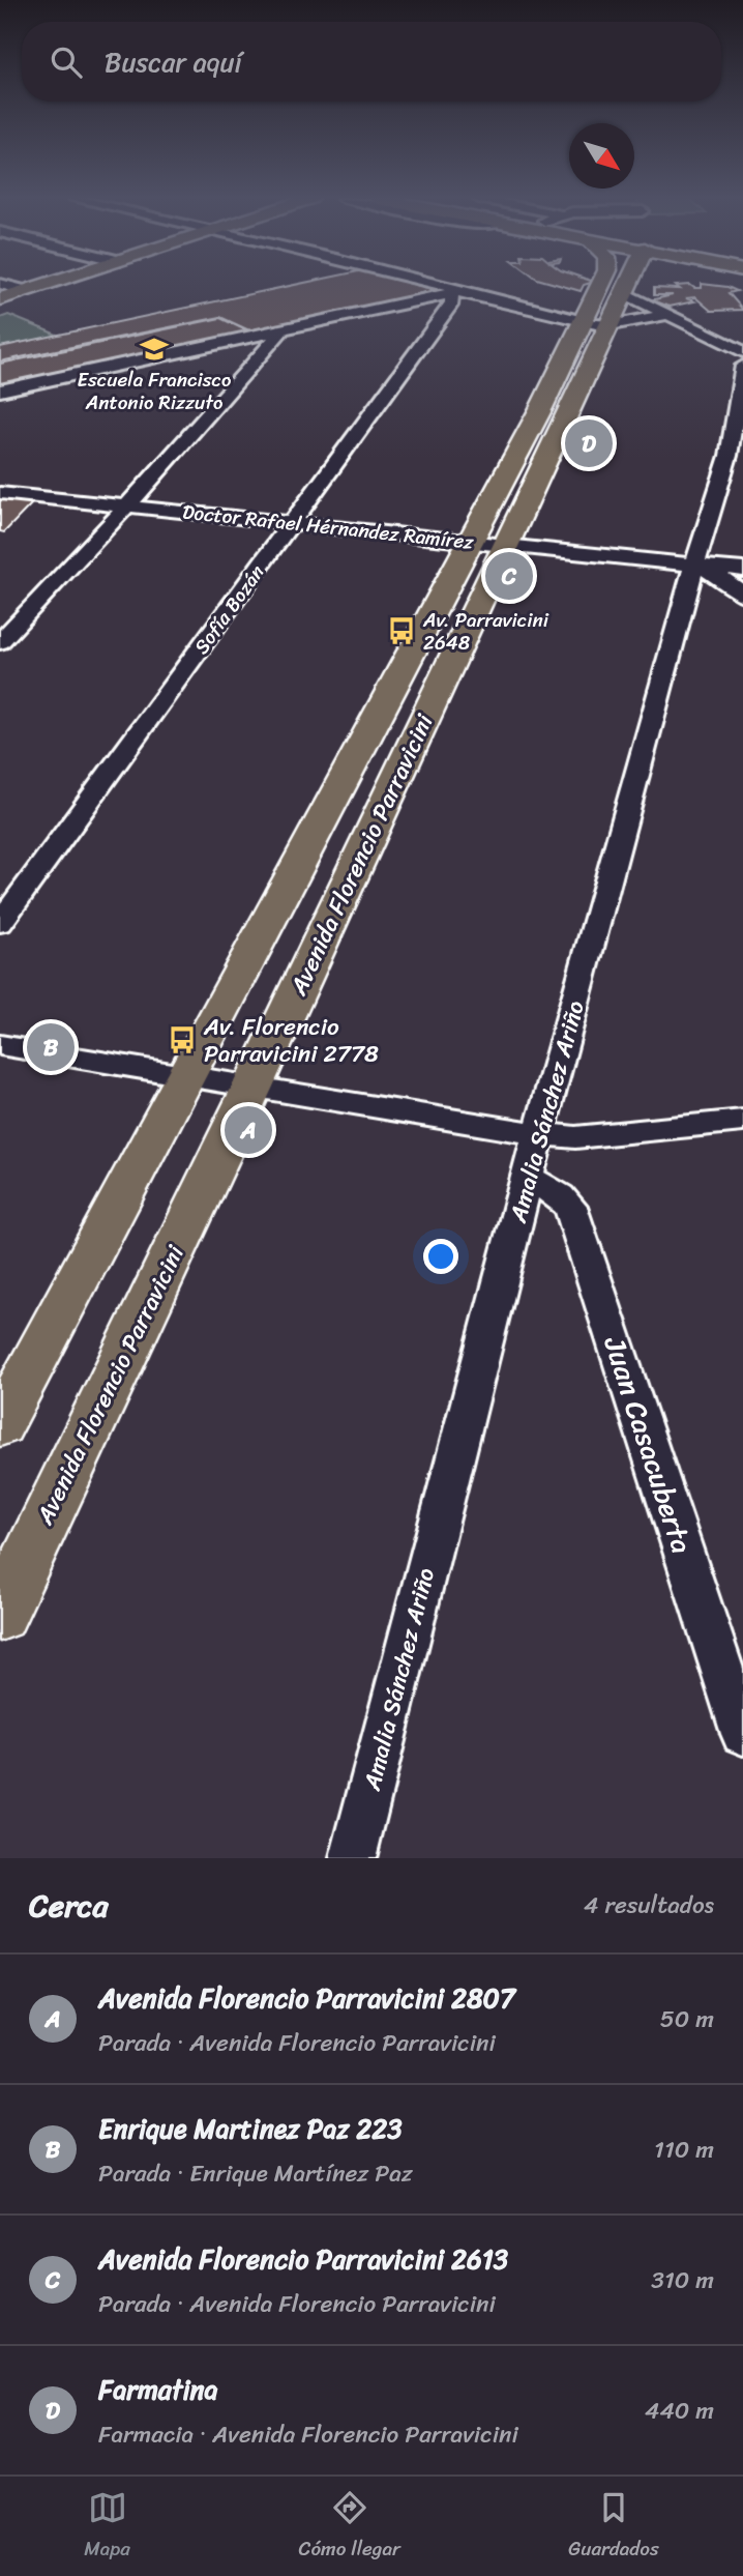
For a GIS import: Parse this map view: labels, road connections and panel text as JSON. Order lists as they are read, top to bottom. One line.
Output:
{"streets":{"main road":["Avenida Florencio Parravicini"],"street":["Doctor Rafael Hérnandez Ramírez","Sofía Bozán","Amalia Sánchez Ariño","Juan Casacuberta"]},"crossings":[["Doctor Rafael Hérnandez Ramírez","Sofía Bozán"],["Doctor Rafael Hérnandez Ramírez","Avenida Florencio Parravicini"],["Doctor Rafael Hérnandez Ramírez","Amalia Sánchez Ariño"],["Amalia Sánchez Ariño","Juan Casacuberta"]],"places":{"school or university":["Escuela Francisco Antonio Rizzuto"],"bus stop":["Av. Parravicini 2648","Av. Florencio Parravicini 2778"]},"north":"bottom right","page":{"search":"Buscar aquí","pins":["D","C","B","A"],"heading":["Cerca","4 resultados"],"list":[{"mark":"A","name":"Avenida Florencio Parravicini 2807","note":"Parada · Avenida Florencio Parravicini","value":"50 m"},{"mark":"B","name":"Enrique Martinez Paz 223","note":"Parada · Enrique Martínez Paz","value":"110 m"},{"mark":"C","name":"Avenida Florencio Parravicini 2613","note":"Parada · Avenida Florencio Parravicini","value":"310 m"},{"mark":"D","name":"Farmatina","note":"Farmacia · Avenida Florencio Parravicini","value":"440 m"}],"nav":["Mapa","Cómo llegar","Guardados"]}}
